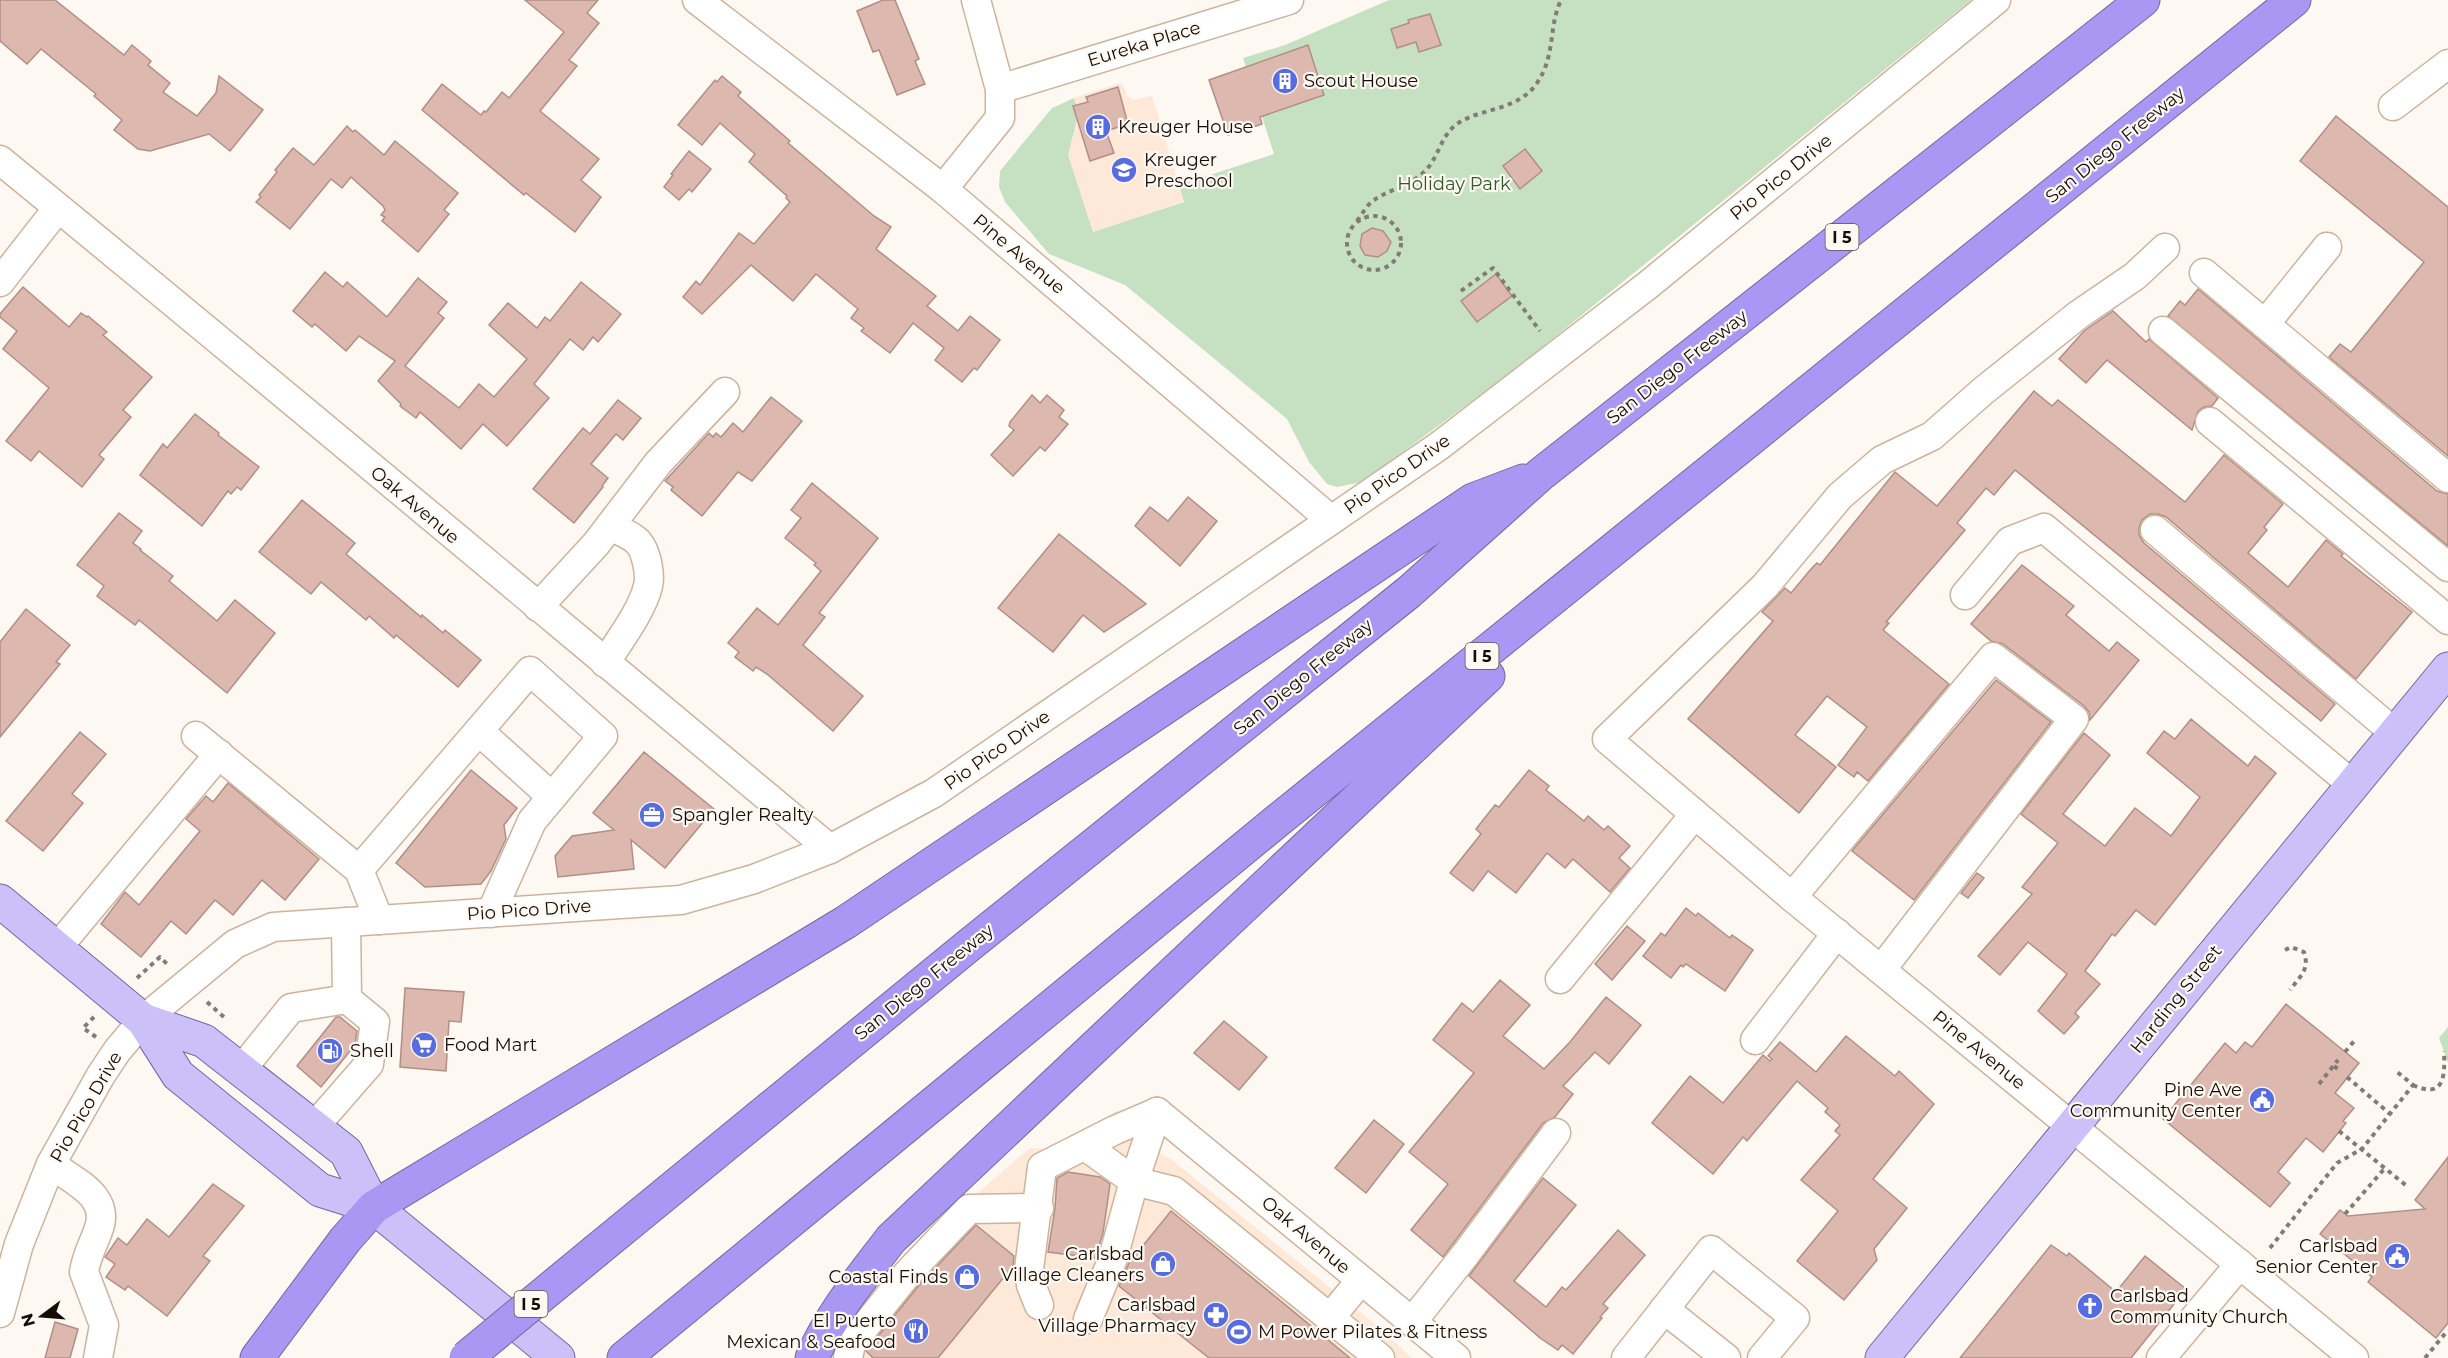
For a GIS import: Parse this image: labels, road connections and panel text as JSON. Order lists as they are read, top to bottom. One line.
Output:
{"streets":{"highway":["San Diego Freeway","I 5"],"main road":["Harding Street"],"street":["Eureka Place","Pio Pico Drive","Pine Avenue","Oak Avenue"]},"crossings":[["Pio Pico Drive","Pine Avenue"],["Pio Pico Drive","Oak Avenue"],["Pine Avenue","Harding Street"]],"parks":["Holiday Park"],"places":{"building":["Scout House","Kreuger House"],"school or university":["Kreuger Preschool"],"office":["Spangler Realty"],"supermarket":["Food Mart"],"fuel station":["Shell"],"public building":["Pine Ave Community Center","Carlsbad Senior Center"],"shop":["Carlsbad Village Cleaners","Coastal Finds"],"church":["Carlsbad Community Church"],"pharmacy":["Carlsbad Village Pharmacy"],"restaurant":["El Puerto Mexican & Seafood"],"sports":["M Power Pilates & Fitness"]},"north":"left"}
